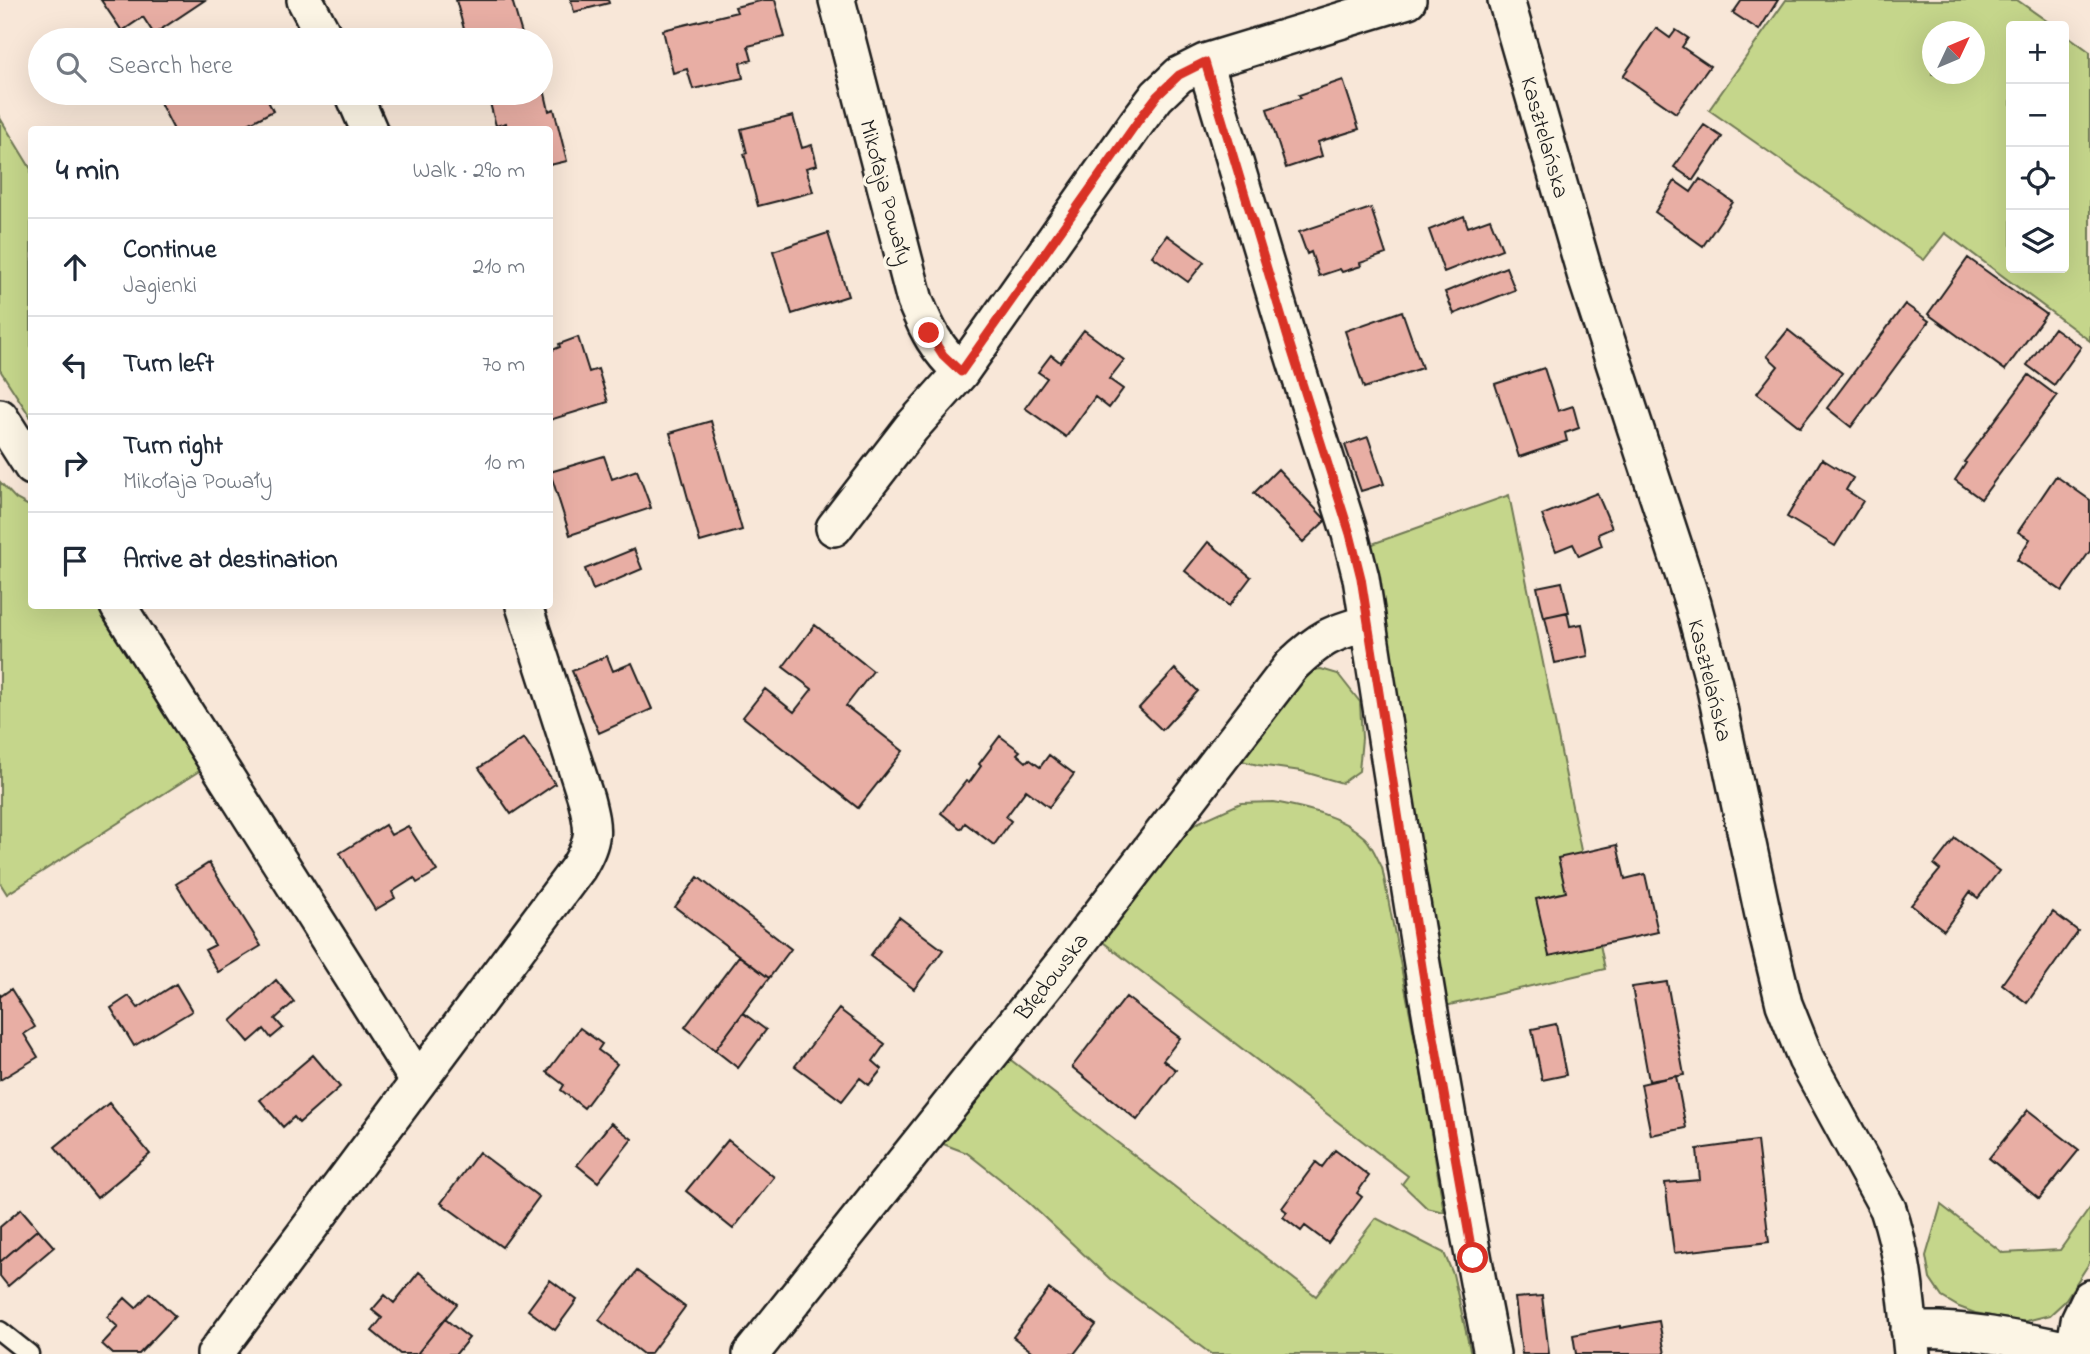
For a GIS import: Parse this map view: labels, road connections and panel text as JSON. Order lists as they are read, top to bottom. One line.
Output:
{"streets":{"street":["Kasztelańska","Mikołaja Powały","Błędowska"]},"north":"top right","page":{"map_buttons":["+","−"],"search":"Search here","heading":["4 min","Walk · 290 m"],"list":[["Continue","Jagienki","210 m"],["Turn left","70 m"],["Turn right","Mikołaja Powały","10 m"],"Arrive at destination"]}}
